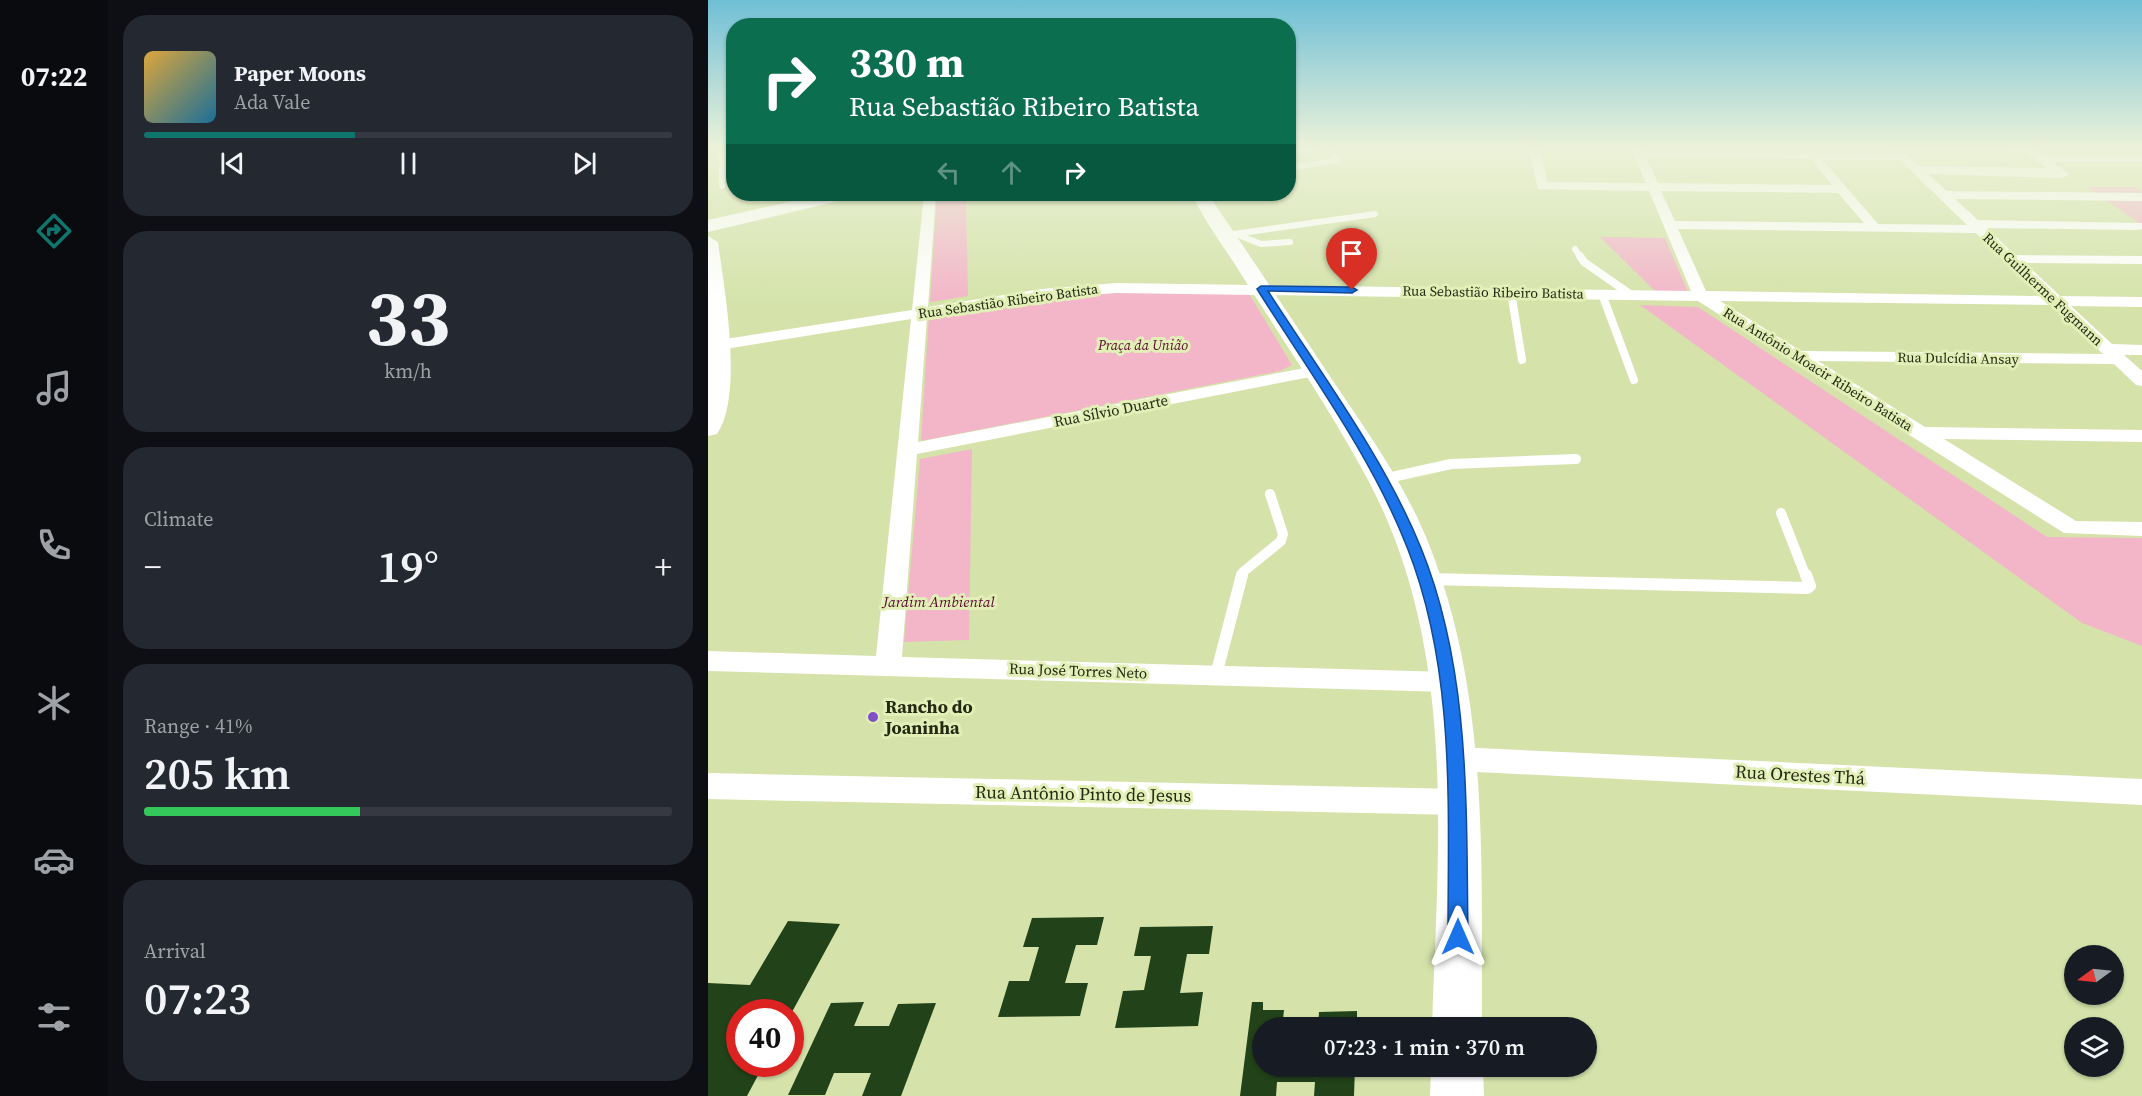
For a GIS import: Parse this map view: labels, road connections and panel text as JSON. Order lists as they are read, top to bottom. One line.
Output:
{"streets":{"street":["Rua Guilherme Fugmann","Rua Sebastião Ribeiro Batista","Rua Dulcídia Ansay","Rua Antônio Moacir Ribeiro Batista","Rua Sílvio Duarte","Rua José Torres Neto","Rua Orestes Thá","Rua Antônio Pinto de Jesus"]},"crossings":[["Rua Guilherme Fugmann","Rua Sebastião Ribeiro Batista"],["Rua Guilherme Fugmann","Rua Dulcídia Ansay"],["Rua Sebastião Ribeiro Batista","Rua Antônio Moacir Ribeiro Batista"],["Rua Dulcídia Ansay","Rua Antônio Moacir Ribeiro Batista"]],"parks":["Praça da União","Jardim Ambiental"],"places":["Rancho do Joaninha"],"north":"left","page":{"tabs":"07:22","turn":["330 m","Rua Sebastião Ribeiro Batista"],"song":["Paper Moons","Ada Vale"],"tile":[["33","km/h"],"Climate",["Range · 41%","205 km"],["Arrival","07:23"]],"heat":["−","19°","+"],"limit":"40","trip":"07:23 · 1 min · 370 m"}}
